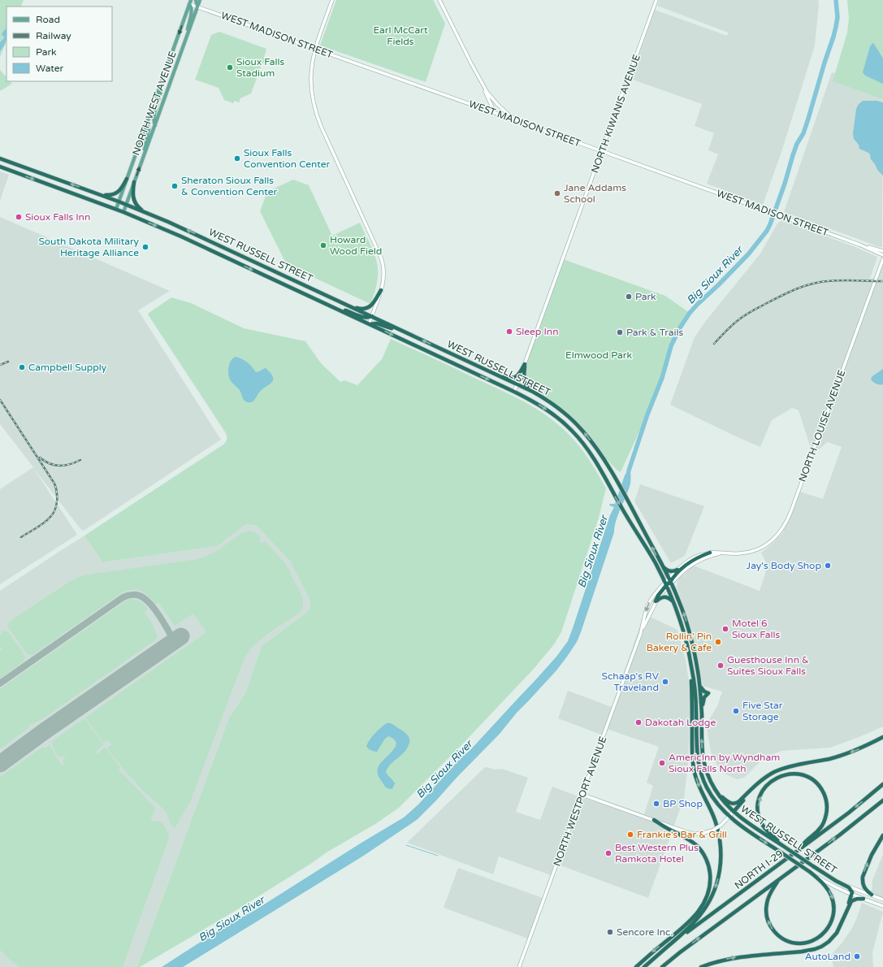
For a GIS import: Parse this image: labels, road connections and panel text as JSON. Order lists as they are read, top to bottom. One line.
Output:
{"streets":{"highway":["WEST RUSSELL STREET","NORTH I-29"],"main road":["WEST MADISON STREET","NORTH WEST AVENUE","NORTH KIWANIS AVENUE","NORTH LOUISE AVENUE","NORTH WESTPORT AVENUE"]},"crossings":[["WEST MADISON STREET","NORTH WEST AVENUE"],["WEST MADISON STREET","NORTH KIWANIS AVENUE"],["NORTH WEST AVENUE","WEST RUSSELL STREET"],["NORTH KIWANIS AVENUE","WEST RUSSELL STREET"],["WEST RUSSELL STREET","NORTH LOUISE AVENUE"],["WEST RUSSELL STREET","NORTH WESTPORT AVENUE"],["WEST RUSSELL STREET","NORTH I-29"]],"water":["Big Sioux River"],"parks":["Earl McCart Fields","Elmwood Park"],"places":["Sioux Falls Stadium","Sioux Falls Convention Center","Sheraton Sioux Falls & Convention Center","Jane Addams School","Sioux Falls Inn","Howard Wood Field","South Dakota Military Heritage Alliance","Park","Sleep Inn","Park & Trails","Campbell Supply","Jay's Body Shop","Motel 6 Sioux Falls","Rollin' Pin Bakery & Cafe","Guesthouse Inn & Suites Sioux Falls","Schaap's RV Traveland","Five Star Storage","Dakotah Lodge","AmericInn by Wyndham Sioux Falls North","BP Shop","Frankie's Bar & Grill","Best Western Plus Ramkota Hotel","Sencore Inc.","AutoLand"],"legend":["Road","Railway","Park","Water"]}
